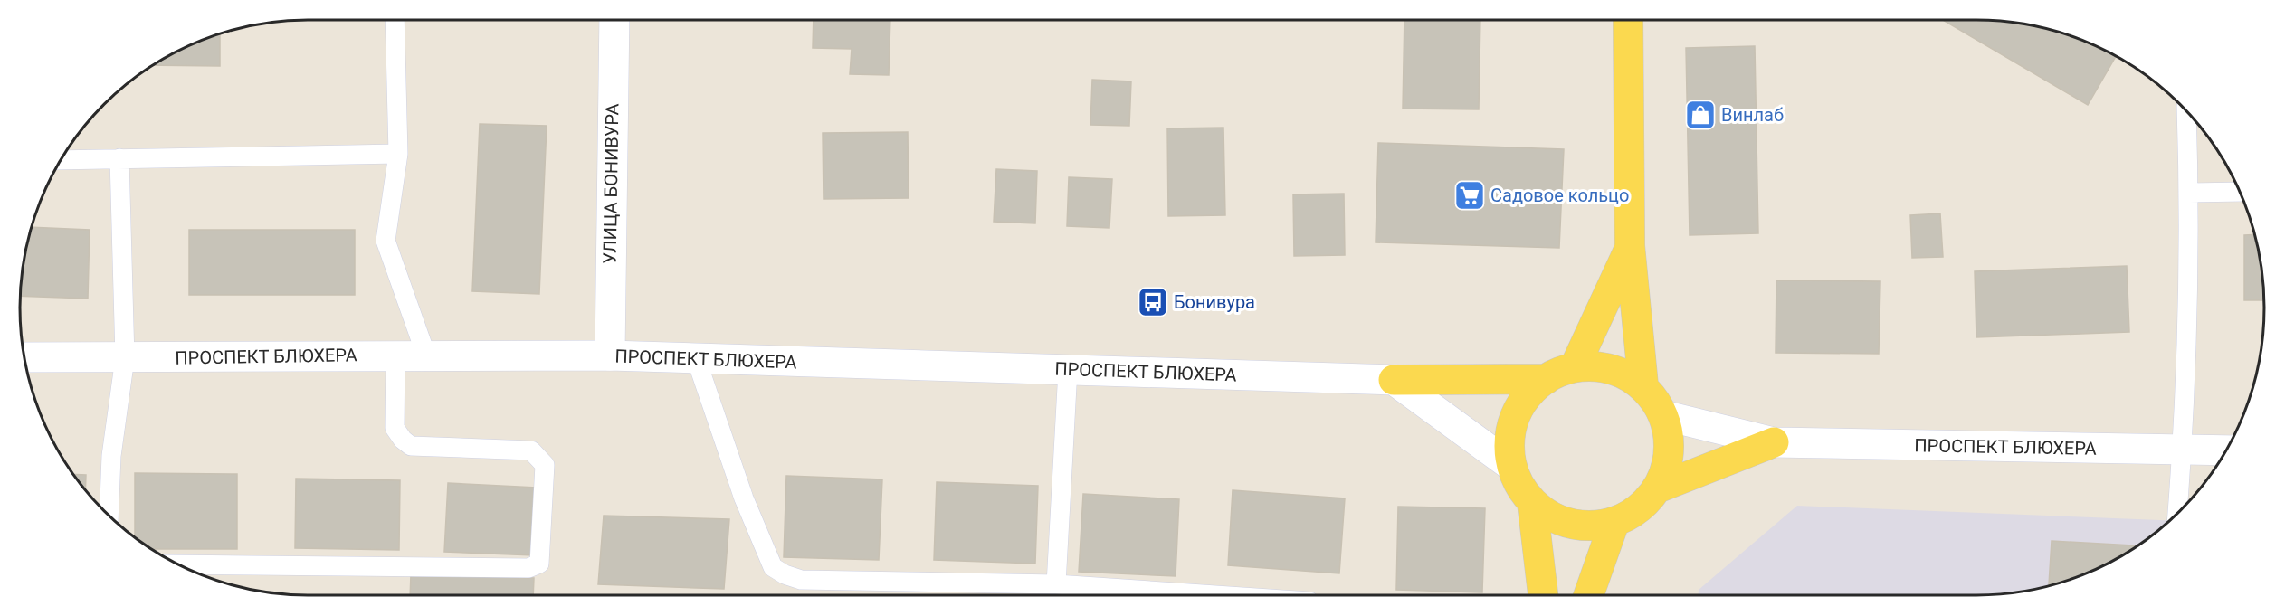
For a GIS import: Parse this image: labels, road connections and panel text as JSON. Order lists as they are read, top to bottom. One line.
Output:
{"streets":{"street":["УЛИЦА БОНИВУРА","ПРОСПЕКТ БЛЮХЕРА"]},"crossings":[["УЛИЦА БОНИВУРА","ПРОСПЕКТ БЛЮХЕРА"]],"places":{"shop":["Винлаб"],"supermarket":["Садовое кольцо"],"bus stop":["Бонивура"]}}
